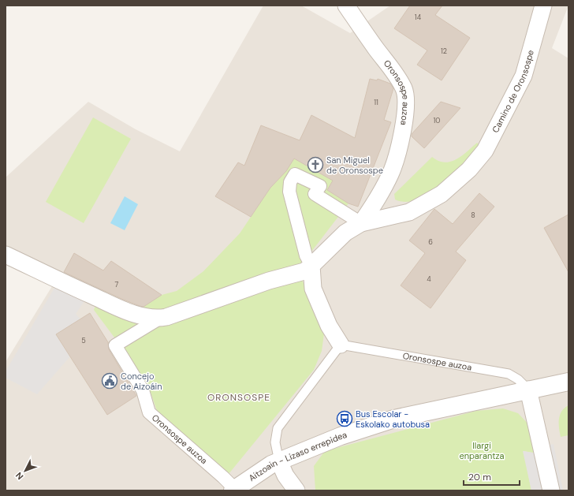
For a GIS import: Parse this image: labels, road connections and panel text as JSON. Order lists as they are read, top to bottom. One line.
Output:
{"streets":{"street":["Camino de Oronsospe","Oronsospe auzoa","Aitzoain - Lizaso errepidea"]},"crossings":[["Camino de Oronsospe","Oronsospe auzoa"],["Oronsospe auzoa","Aitzoain - Lizaso errepidea"]],"districts":["ORONSOSPE"],"parks":["Ilargi enparantza"],"places":{"church":["San Miguel de Oronsospe"],"public building":["Concejo de Aizoáin"],"bus stop":["Bus Escolar - Eskolako autobusa"]},"house_numbers":["14","12","11","10","8","6","4","7","5"],"scale_bar":"20 m","north":"bottom left"}
